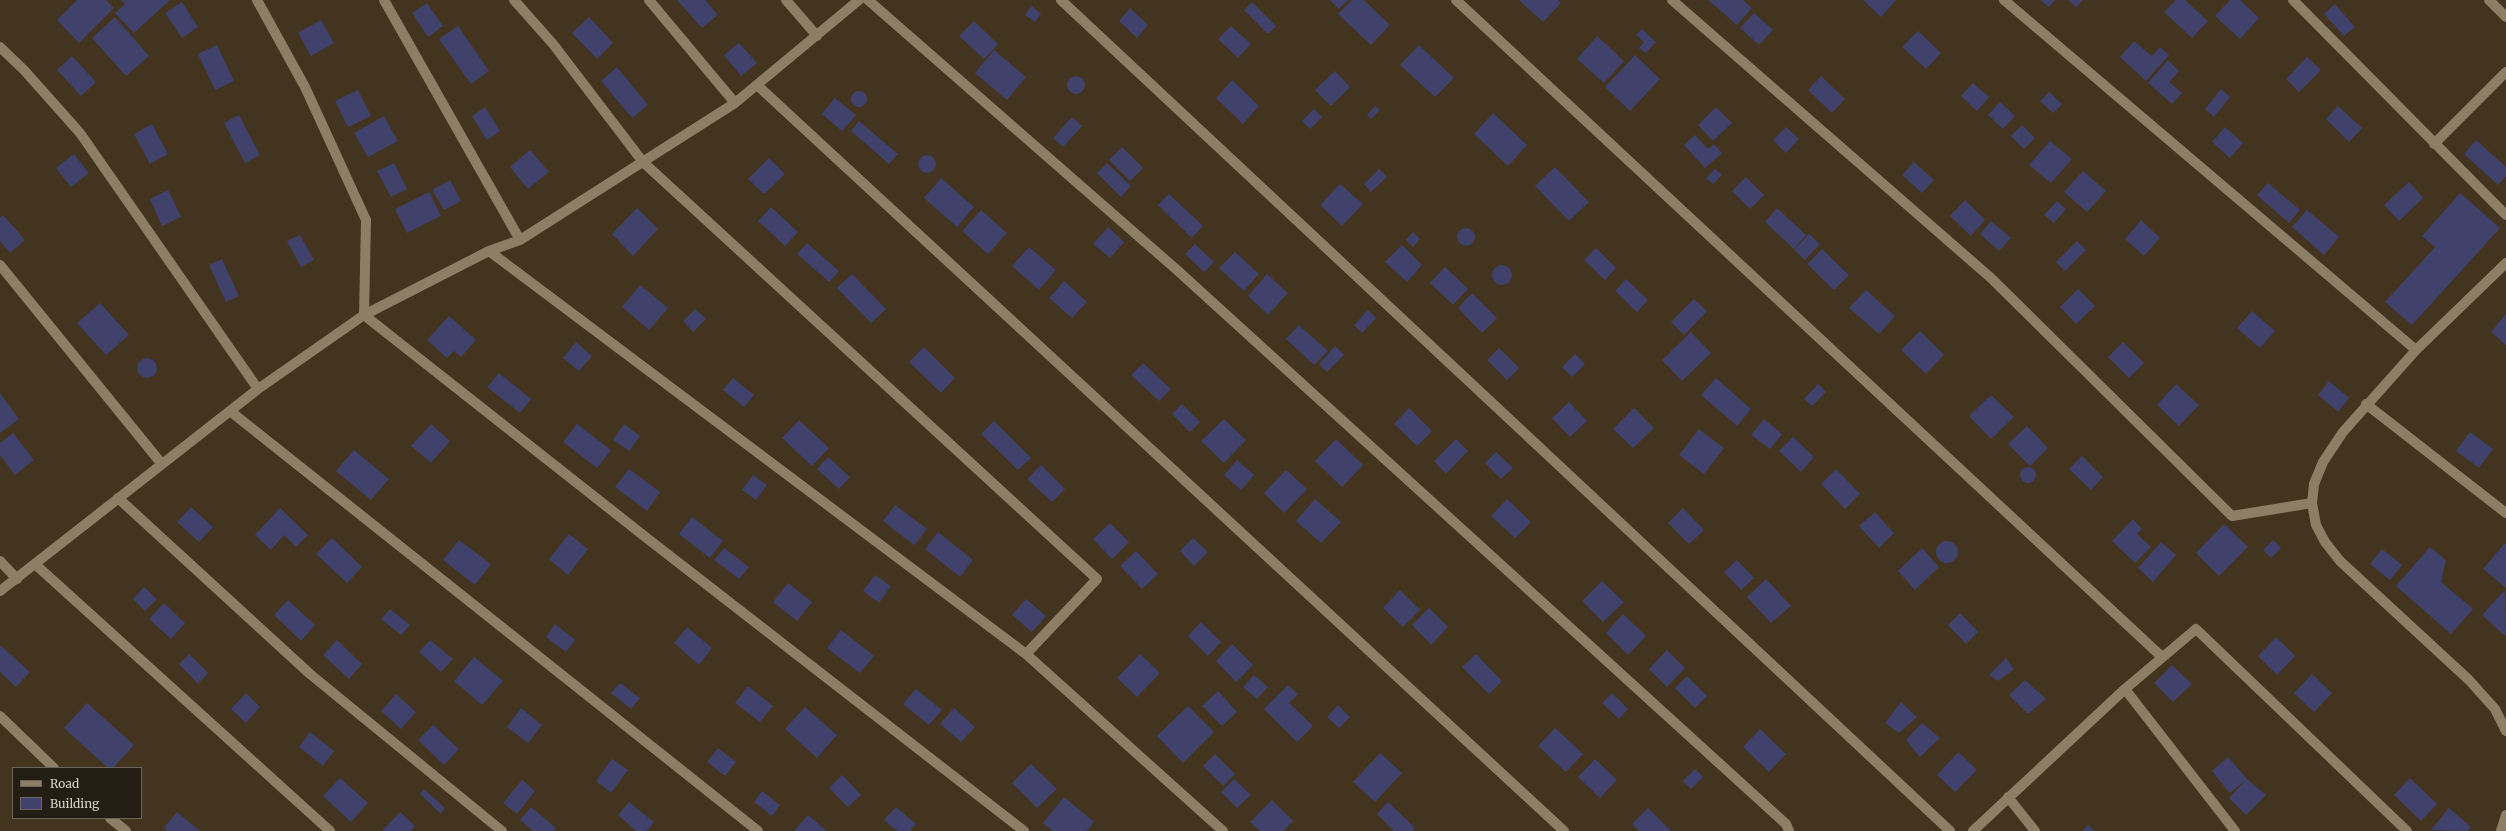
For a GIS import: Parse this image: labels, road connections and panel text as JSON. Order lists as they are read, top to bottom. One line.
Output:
{"legend":["Road","Building"]}
